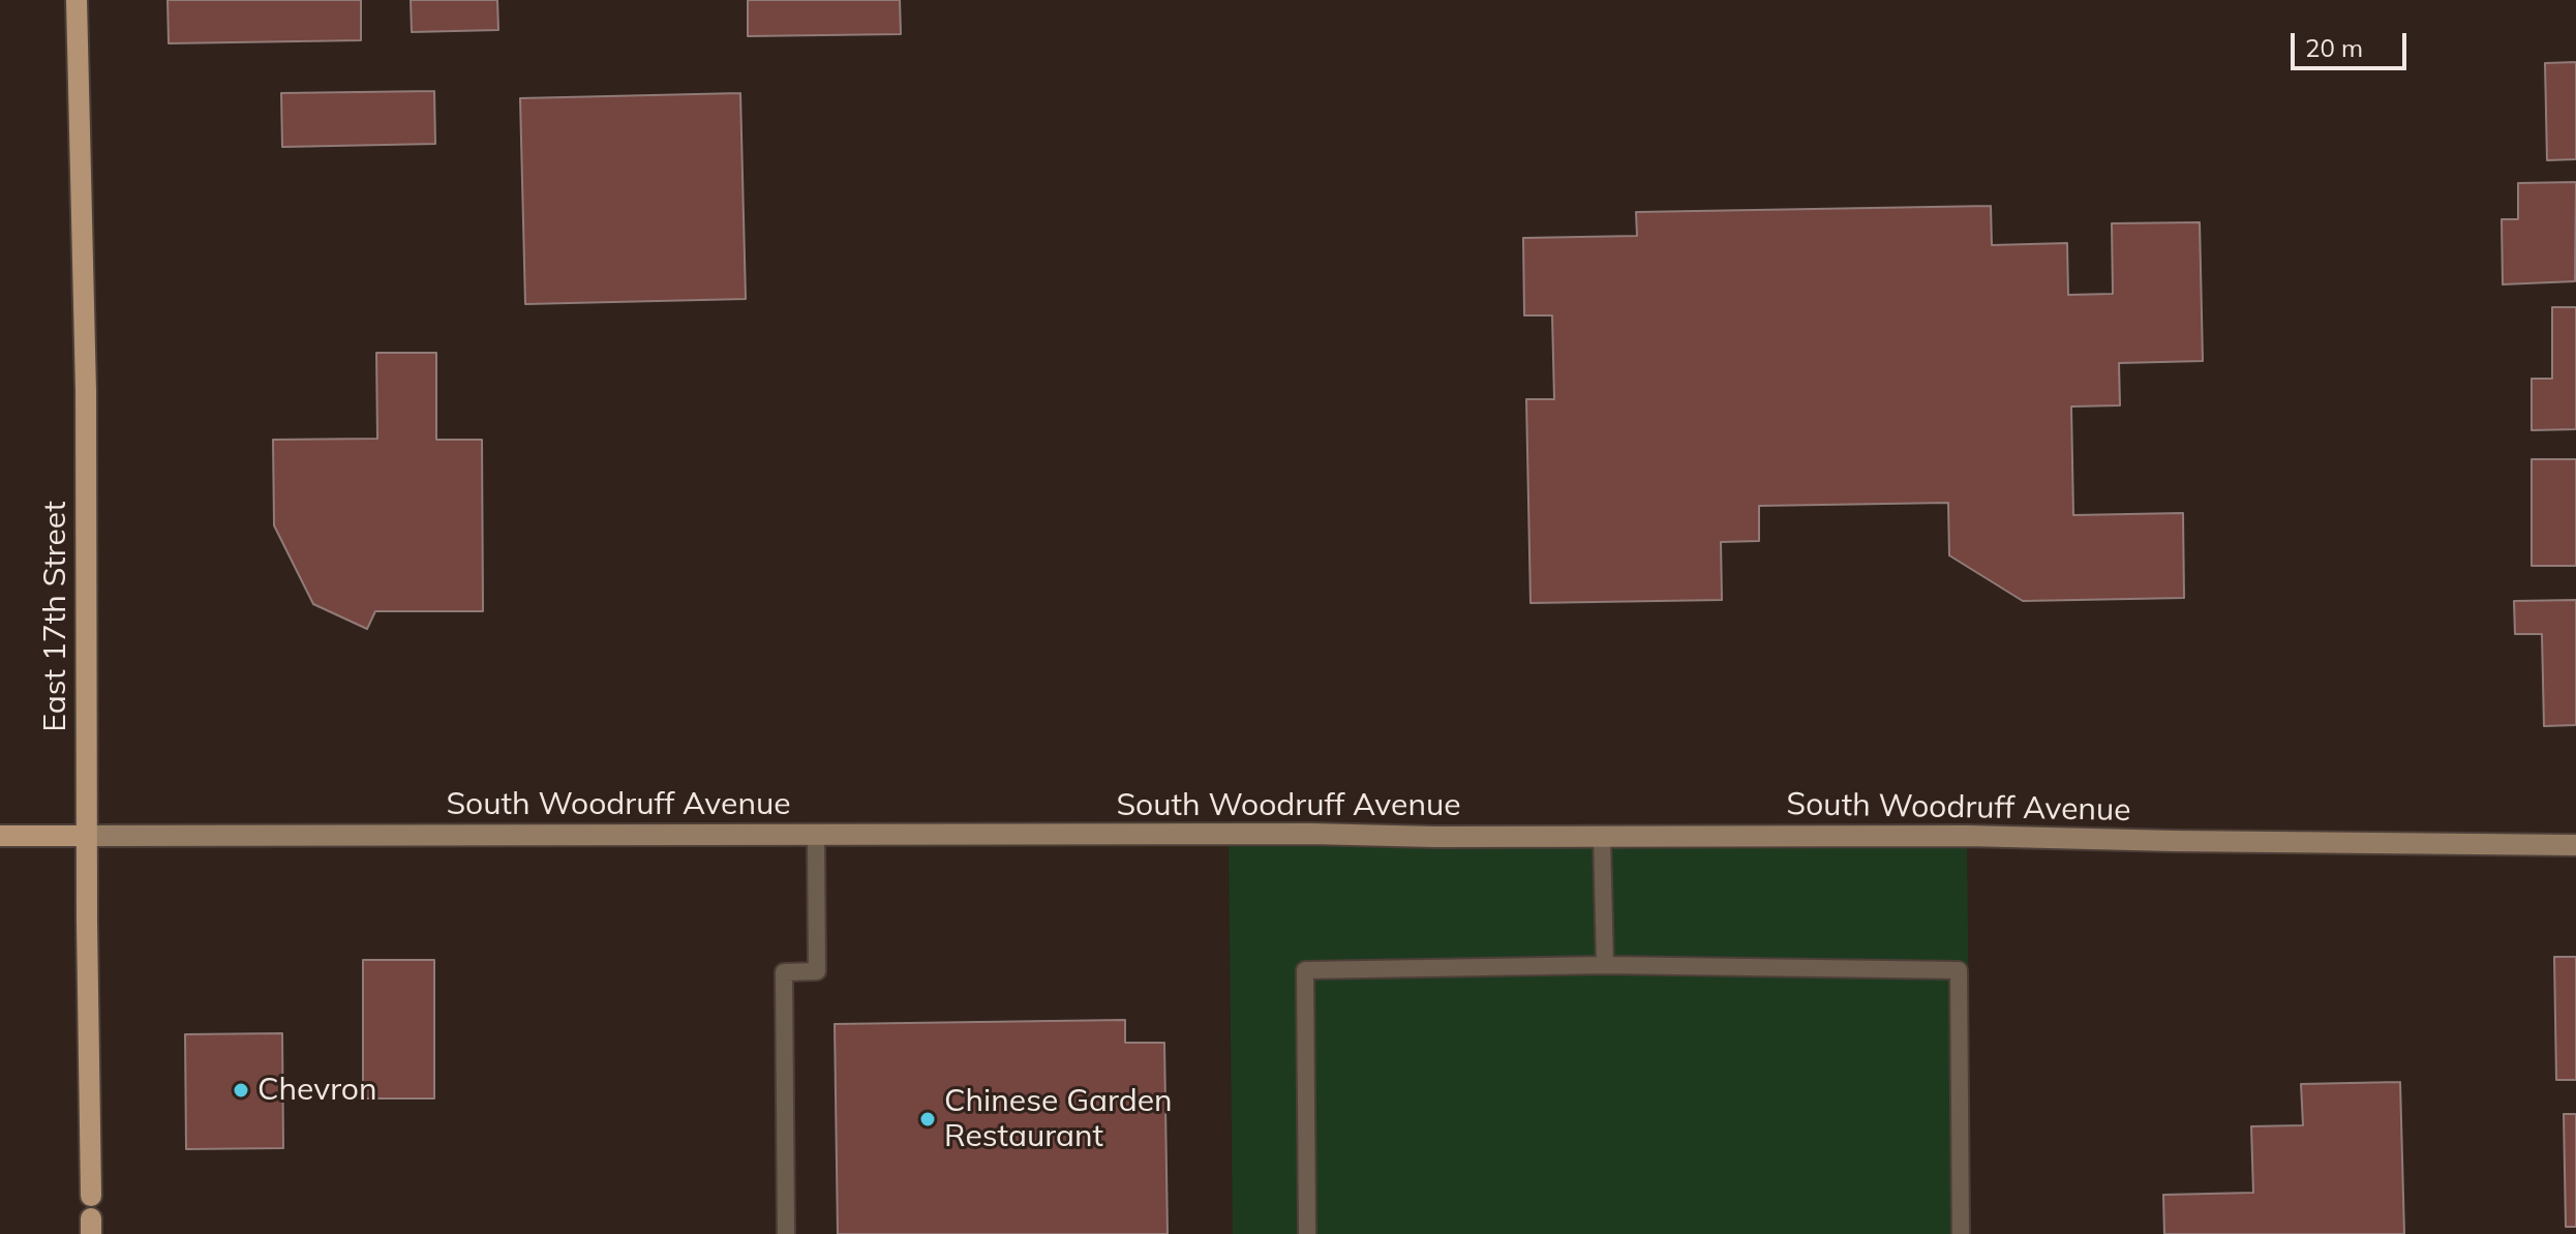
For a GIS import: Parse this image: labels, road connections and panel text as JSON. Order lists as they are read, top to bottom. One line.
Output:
{"streets":{"main road":["East 17th Street","South Woodruff Avenue"]},"crossings":[["East 17th Street","South Woodruff Avenue"]],"places":["Chevron","Chinese Garden Restaurant"],"scale_bar":"20 m"}
